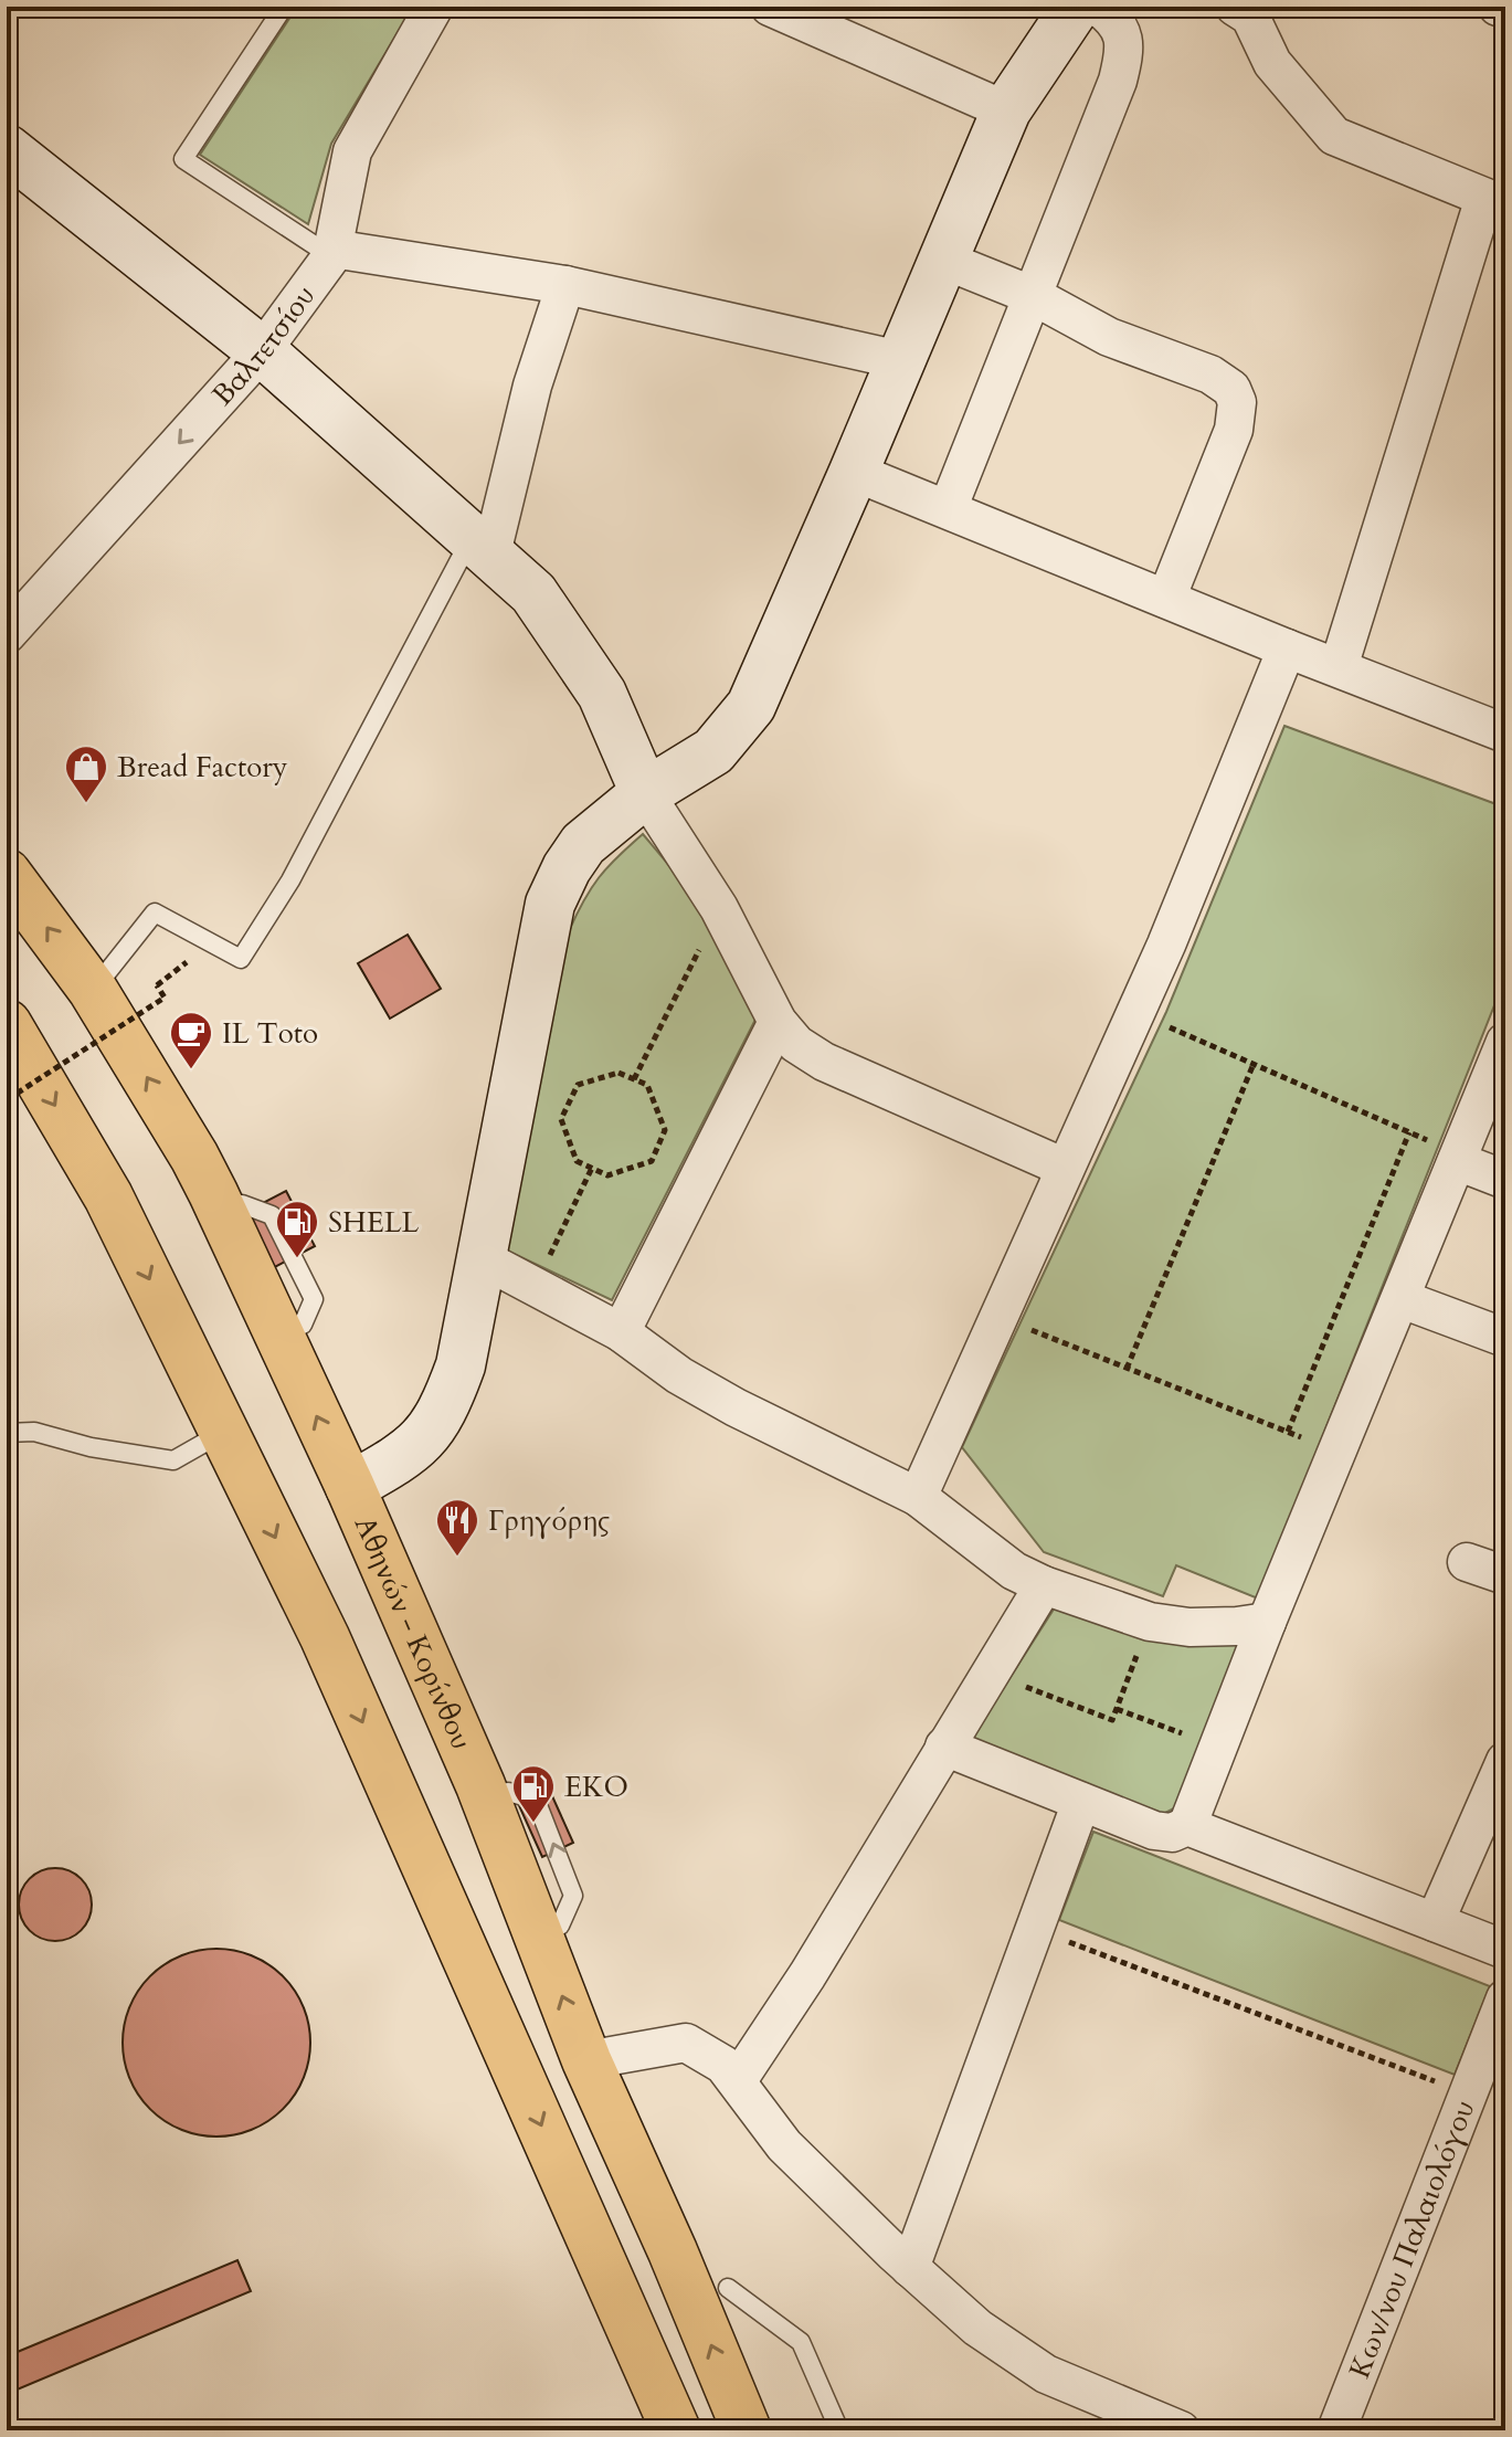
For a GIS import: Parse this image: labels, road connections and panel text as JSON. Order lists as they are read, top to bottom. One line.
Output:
{"streets":{"highway":["Αθηνών - Κορίνθου"],"street":["Βαλτετσίου","Κων/νου Παλαιολόγου"]},"one_way":["Βαλτετσίου"],"places":{"shop":["Bread Factory"],"cafe":["IL Toto"],"fuel station":["SHELL","EKO"],"restaurant":["Γρηγόρης"]}}
